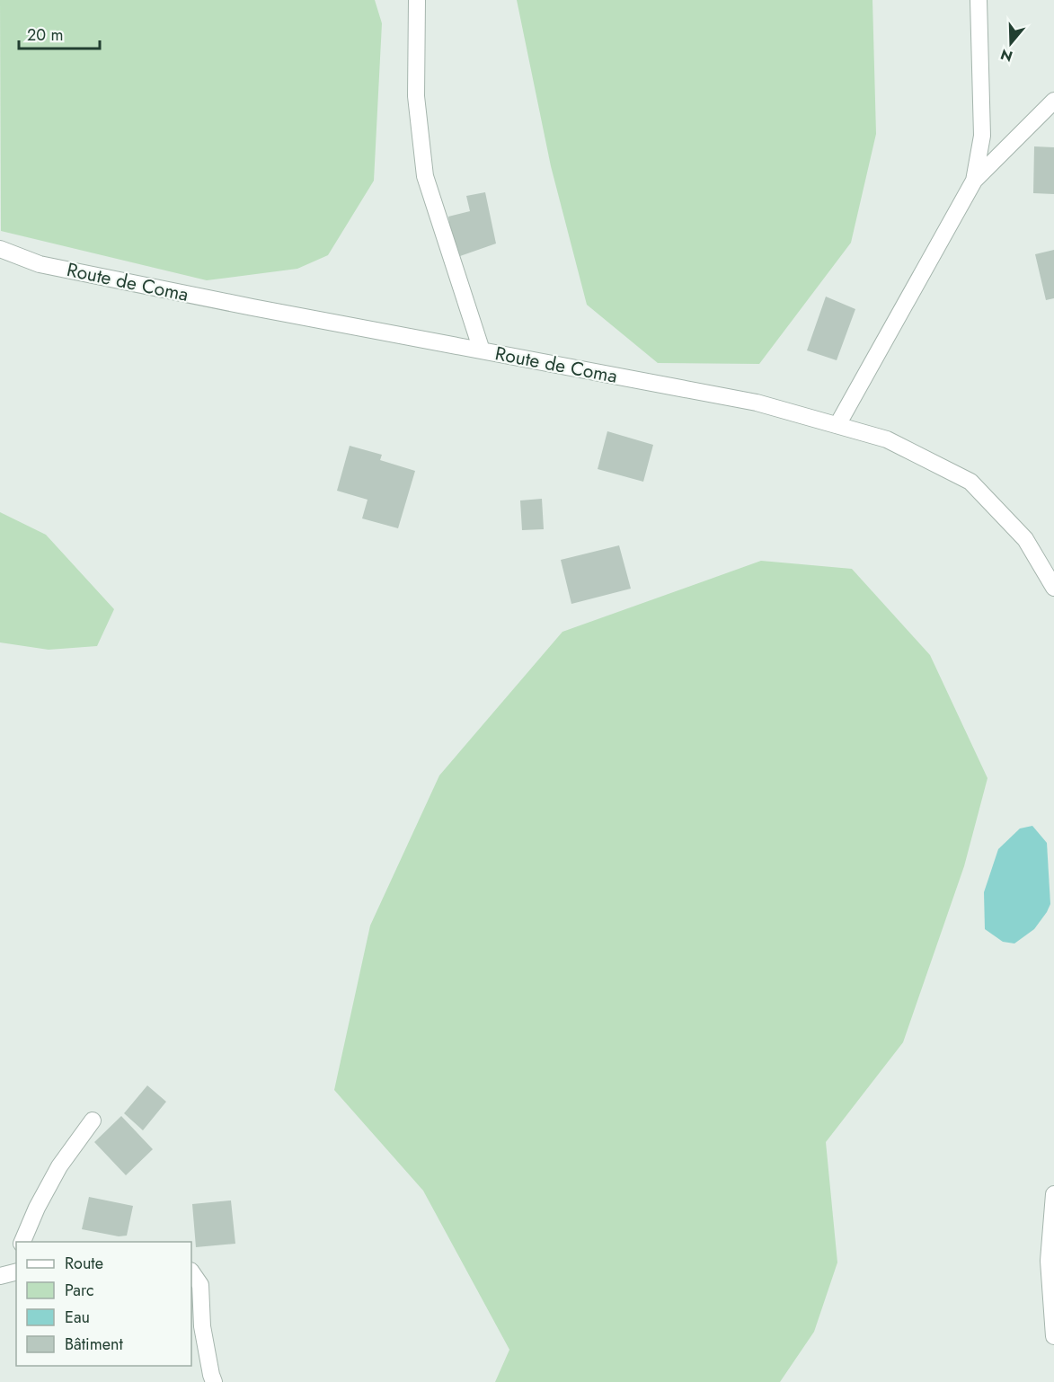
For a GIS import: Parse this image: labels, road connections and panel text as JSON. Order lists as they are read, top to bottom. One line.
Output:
{"streets":{"street":["Route de Coma"]},"legend":["Route","Parc","Eau","Bâtiment"],"scale_bar":"20 m","north":"bottom"}
